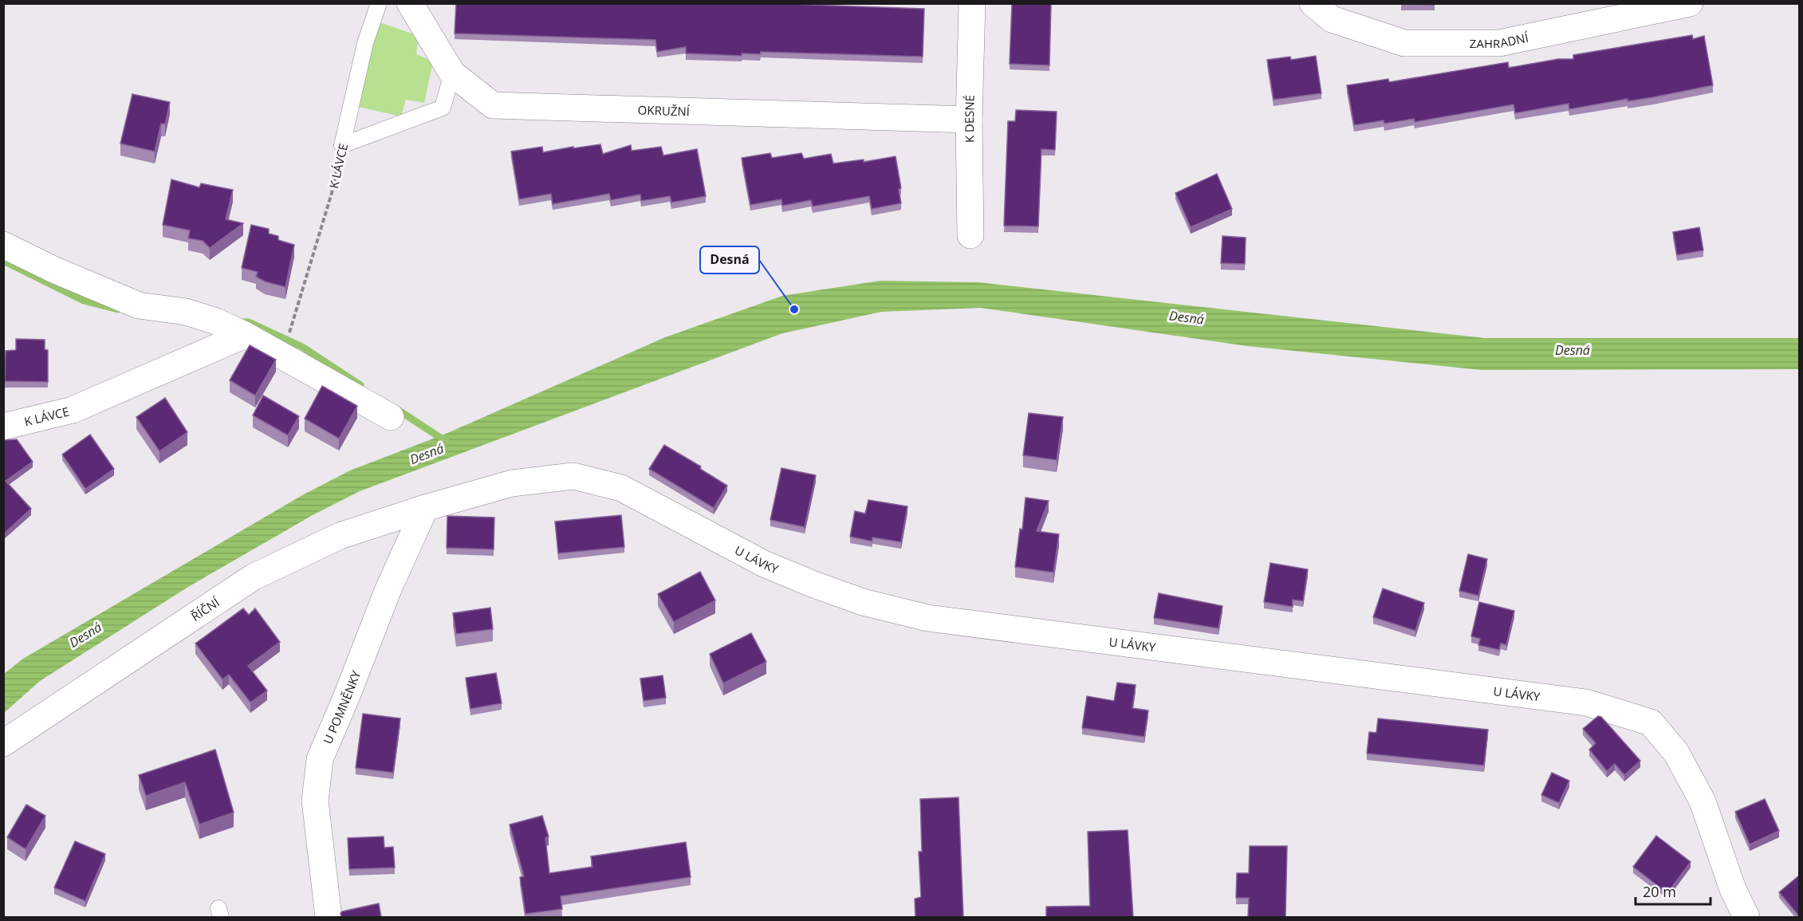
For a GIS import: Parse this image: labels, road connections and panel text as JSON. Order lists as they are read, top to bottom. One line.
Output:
{"streets":{"street":["ZAHRADNÍ","OKRUŽNÍ","K DESNÉ","K LÁVCE","U LÁVKY","ŘÍČNÍ","U POMNĚNKY"]},"crossings":[["OKRUŽNÍ","K DESNÉ"],["U LÁVKY","ŘÍČNÍ"],["U LÁVKY","U POMNĚNKY"],["ŘÍČNÍ","U POMNĚNKY"]],"water":["Desná"],"places":["Desná"],"scale_bar":"20 m"}
